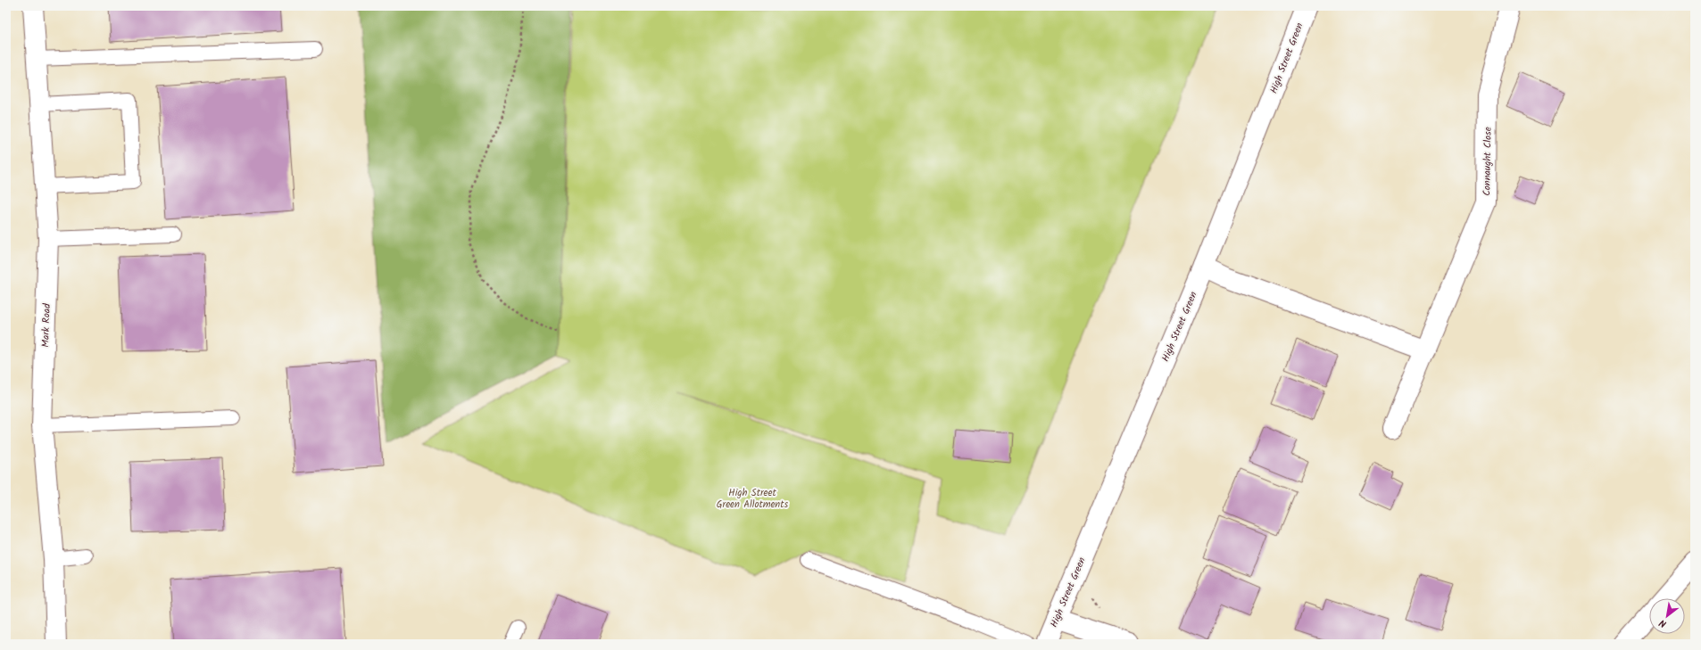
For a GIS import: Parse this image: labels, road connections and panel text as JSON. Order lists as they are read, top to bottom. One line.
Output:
{"streets":{"street":["High Street Green","Connaught Close","Mark Road"]},"parks":["High Street Green Allotments"],"north":"bottom left"}
